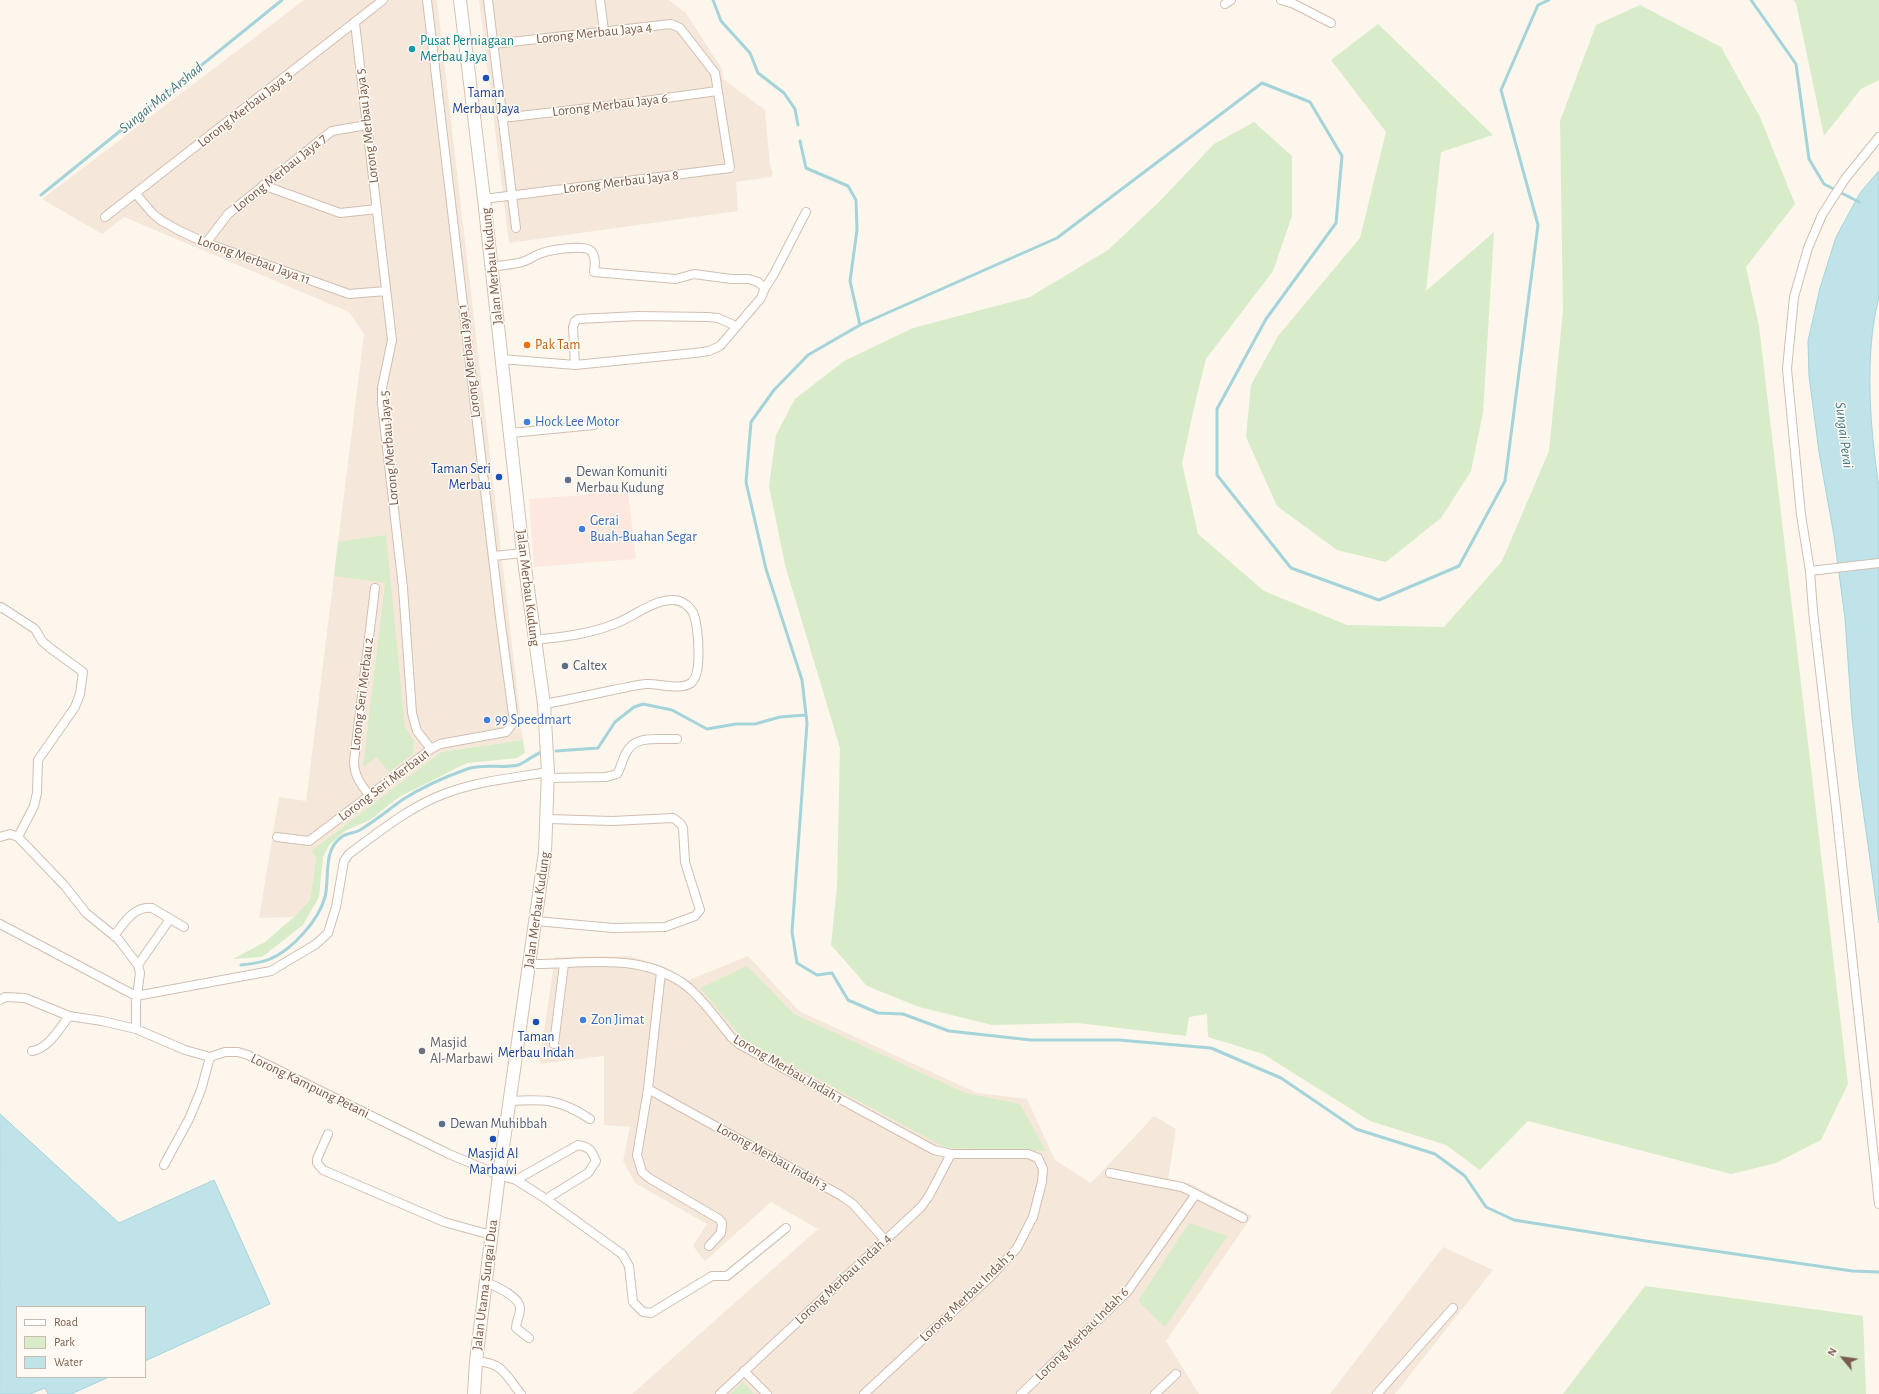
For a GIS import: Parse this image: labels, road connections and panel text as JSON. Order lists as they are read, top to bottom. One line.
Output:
{"streets":{"main road":["Jalan Merbau Kudung","Jalan Utama Sungai Dua"],"street":["Lorong Merbau Jaya 4","Lorong Merbau Jaya 6","Lorong Merbau Jaya 3","Lorong Merbau Jaya 5","Lorong Merbau Jaya 7","Lorong Merbau Jaya 8","Lorong Merbau Jaya 11","Lorong Merbau Jaya 1","Lorong Seri Merbau 2","Lorong Seri Merbau1","Lorong Merbau Indah 1","Lorong Kampung Petani","Lorong Merbau Indah 3","Lorong Merbau Indah 4","Lorong Merbau Indah 5","Lorong Merbau Indah 6"]},"crossings":[["Lorong Merbau Jaya 4","Lorong Merbau Jaya 6"],["Lorong Merbau Jaya 4","Lorong Merbau Jaya 8"],["Lorong Merbau Jaya 6","Lorong Merbau Jaya 8"],["Lorong Merbau Jaya 3","Lorong Merbau Jaya 5"],["Lorong Merbau Jaya 3","Lorong Merbau Jaya 11"],["Lorong Merbau Jaya 5","Lorong Merbau Jaya 7"],["Lorong Merbau Jaya 5","Lorong Merbau Jaya 11"],["Lorong Merbau Jaya 5","Lorong Seri Merbau1"],["Lorong Merbau Jaya 7","Lorong Merbau Jaya 11"],["Lorong Merbau Jaya 8","Jalan Merbau Kudung"],["Jalan Merbau Kudung","Lorong Merbau Indah 1"],["Jalan Merbau Kudung","Lorong Kampung Petani"],["Jalan Merbau Kudung","Jalan Utama Sungai Dua"],["Lorong Merbau Jaya 1","Lorong Seri Merbau1"],["Lorong Seri Merbau 2","Lorong Seri Merbau1"],["Lorong Merbau Indah 1","Lorong Merbau Indah 4"],["Lorong Merbau Indah 1","Lorong Merbau Indah 5"],["Lorong Kampung Petani","Jalan Utama Sungai Dua"],["Lorong Merbau Indah 3","Lorong Merbau Indah 4"]],"water":["Sungai Mat Arshad","Sungai Perai"],"places":["Pusat Perniagaan Merbau Jaya","Taman Merbau Jaya","Pak Tam","Hock Lee Motor","Taman Seri Merbau","Dewan Komuniti Merbau Kudung","Gerai Buah-Buahan Segar","Caltex","99 Speedmart","Zon Jimat","Taman Merbau Indah","Masjid Al-Marbawi","Dewan Muhibbah","Masjid Al Marbawi"],"legend":["Road","Park","Water"],"north":"top left"}
